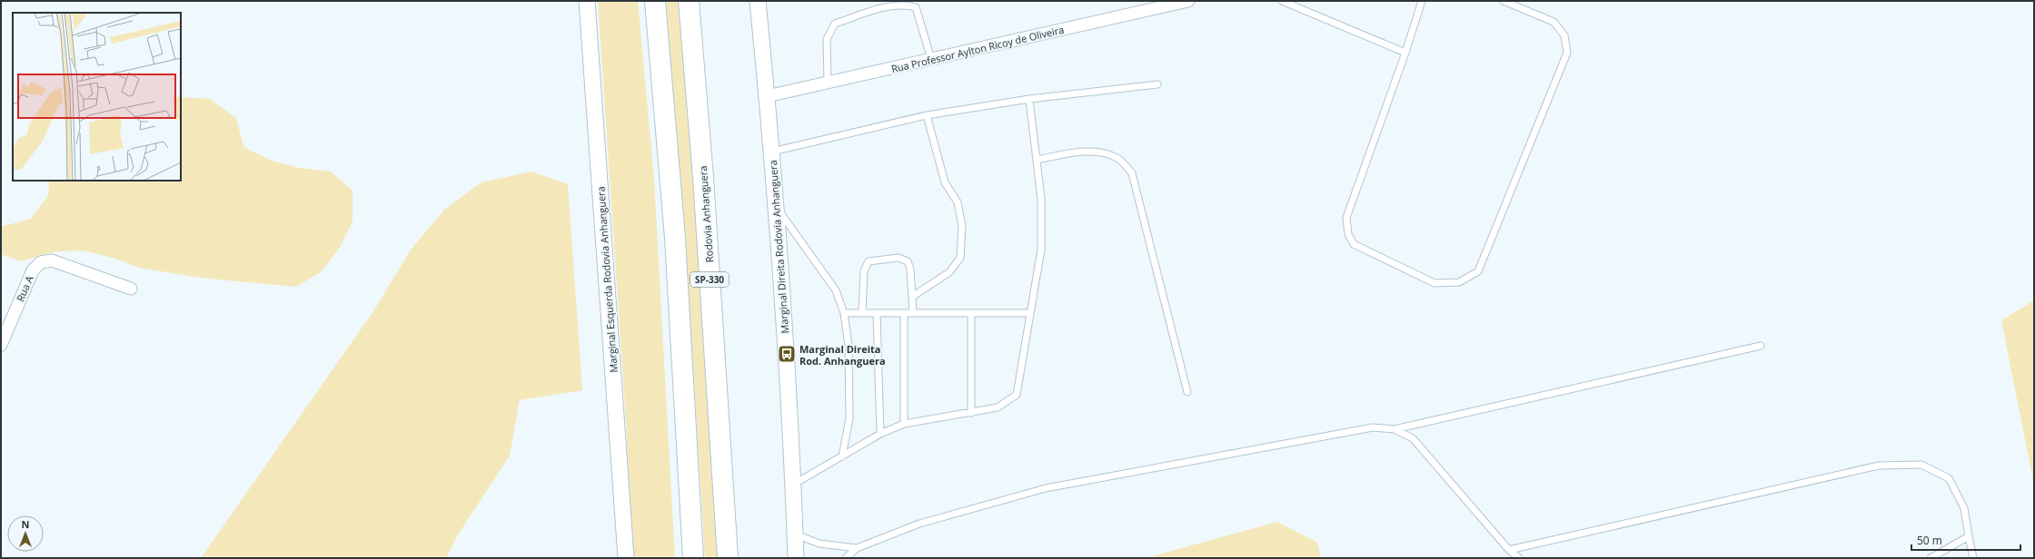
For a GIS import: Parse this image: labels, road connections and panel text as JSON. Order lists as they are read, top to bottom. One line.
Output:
{"streets":{"highway":["Rodovia Anhanguera","SP-330"],"street":["Rua Professor Aylton Ricoy de Oliveira","Marginal Direita Rodovia Anhanguera","Marginal Esquerda Rodovia Anhanguera","Rua A"]},"crossings":[["Rua Professor Aylton Ricoy de Oliveira","Marginal Direita Rodovia Anhanguera"]],"places":{"bus stop":["Marginal Direita Rod. Anhanguera"]},"scale_bar":"50 m","north":"top"}
